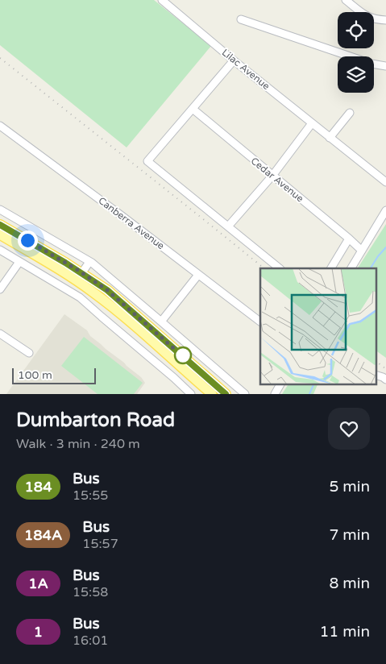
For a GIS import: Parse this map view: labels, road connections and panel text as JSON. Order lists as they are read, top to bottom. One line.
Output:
{"streets":{"street":["Lilac Avenue","Cedar Avenue","Canberra Avenue"]},"lines":["bus line 184"],"scale_bar":"100 m","page":{"scale":"100 m","heading":["Dumbarton Road","Walk · 3 min · 240 m"],"list":[{"mark":"184","name":"Bus","note":"15:55","value":"5 min"},{"mark":"184A","name":"Bus","note":"15:57","value":"7 min"},{"mark":"1A","name":"Bus","note":"15:58","value":"8 min"},{"mark":"1","name":"Bus","note":"16:01","value":"11 min"}]}}
